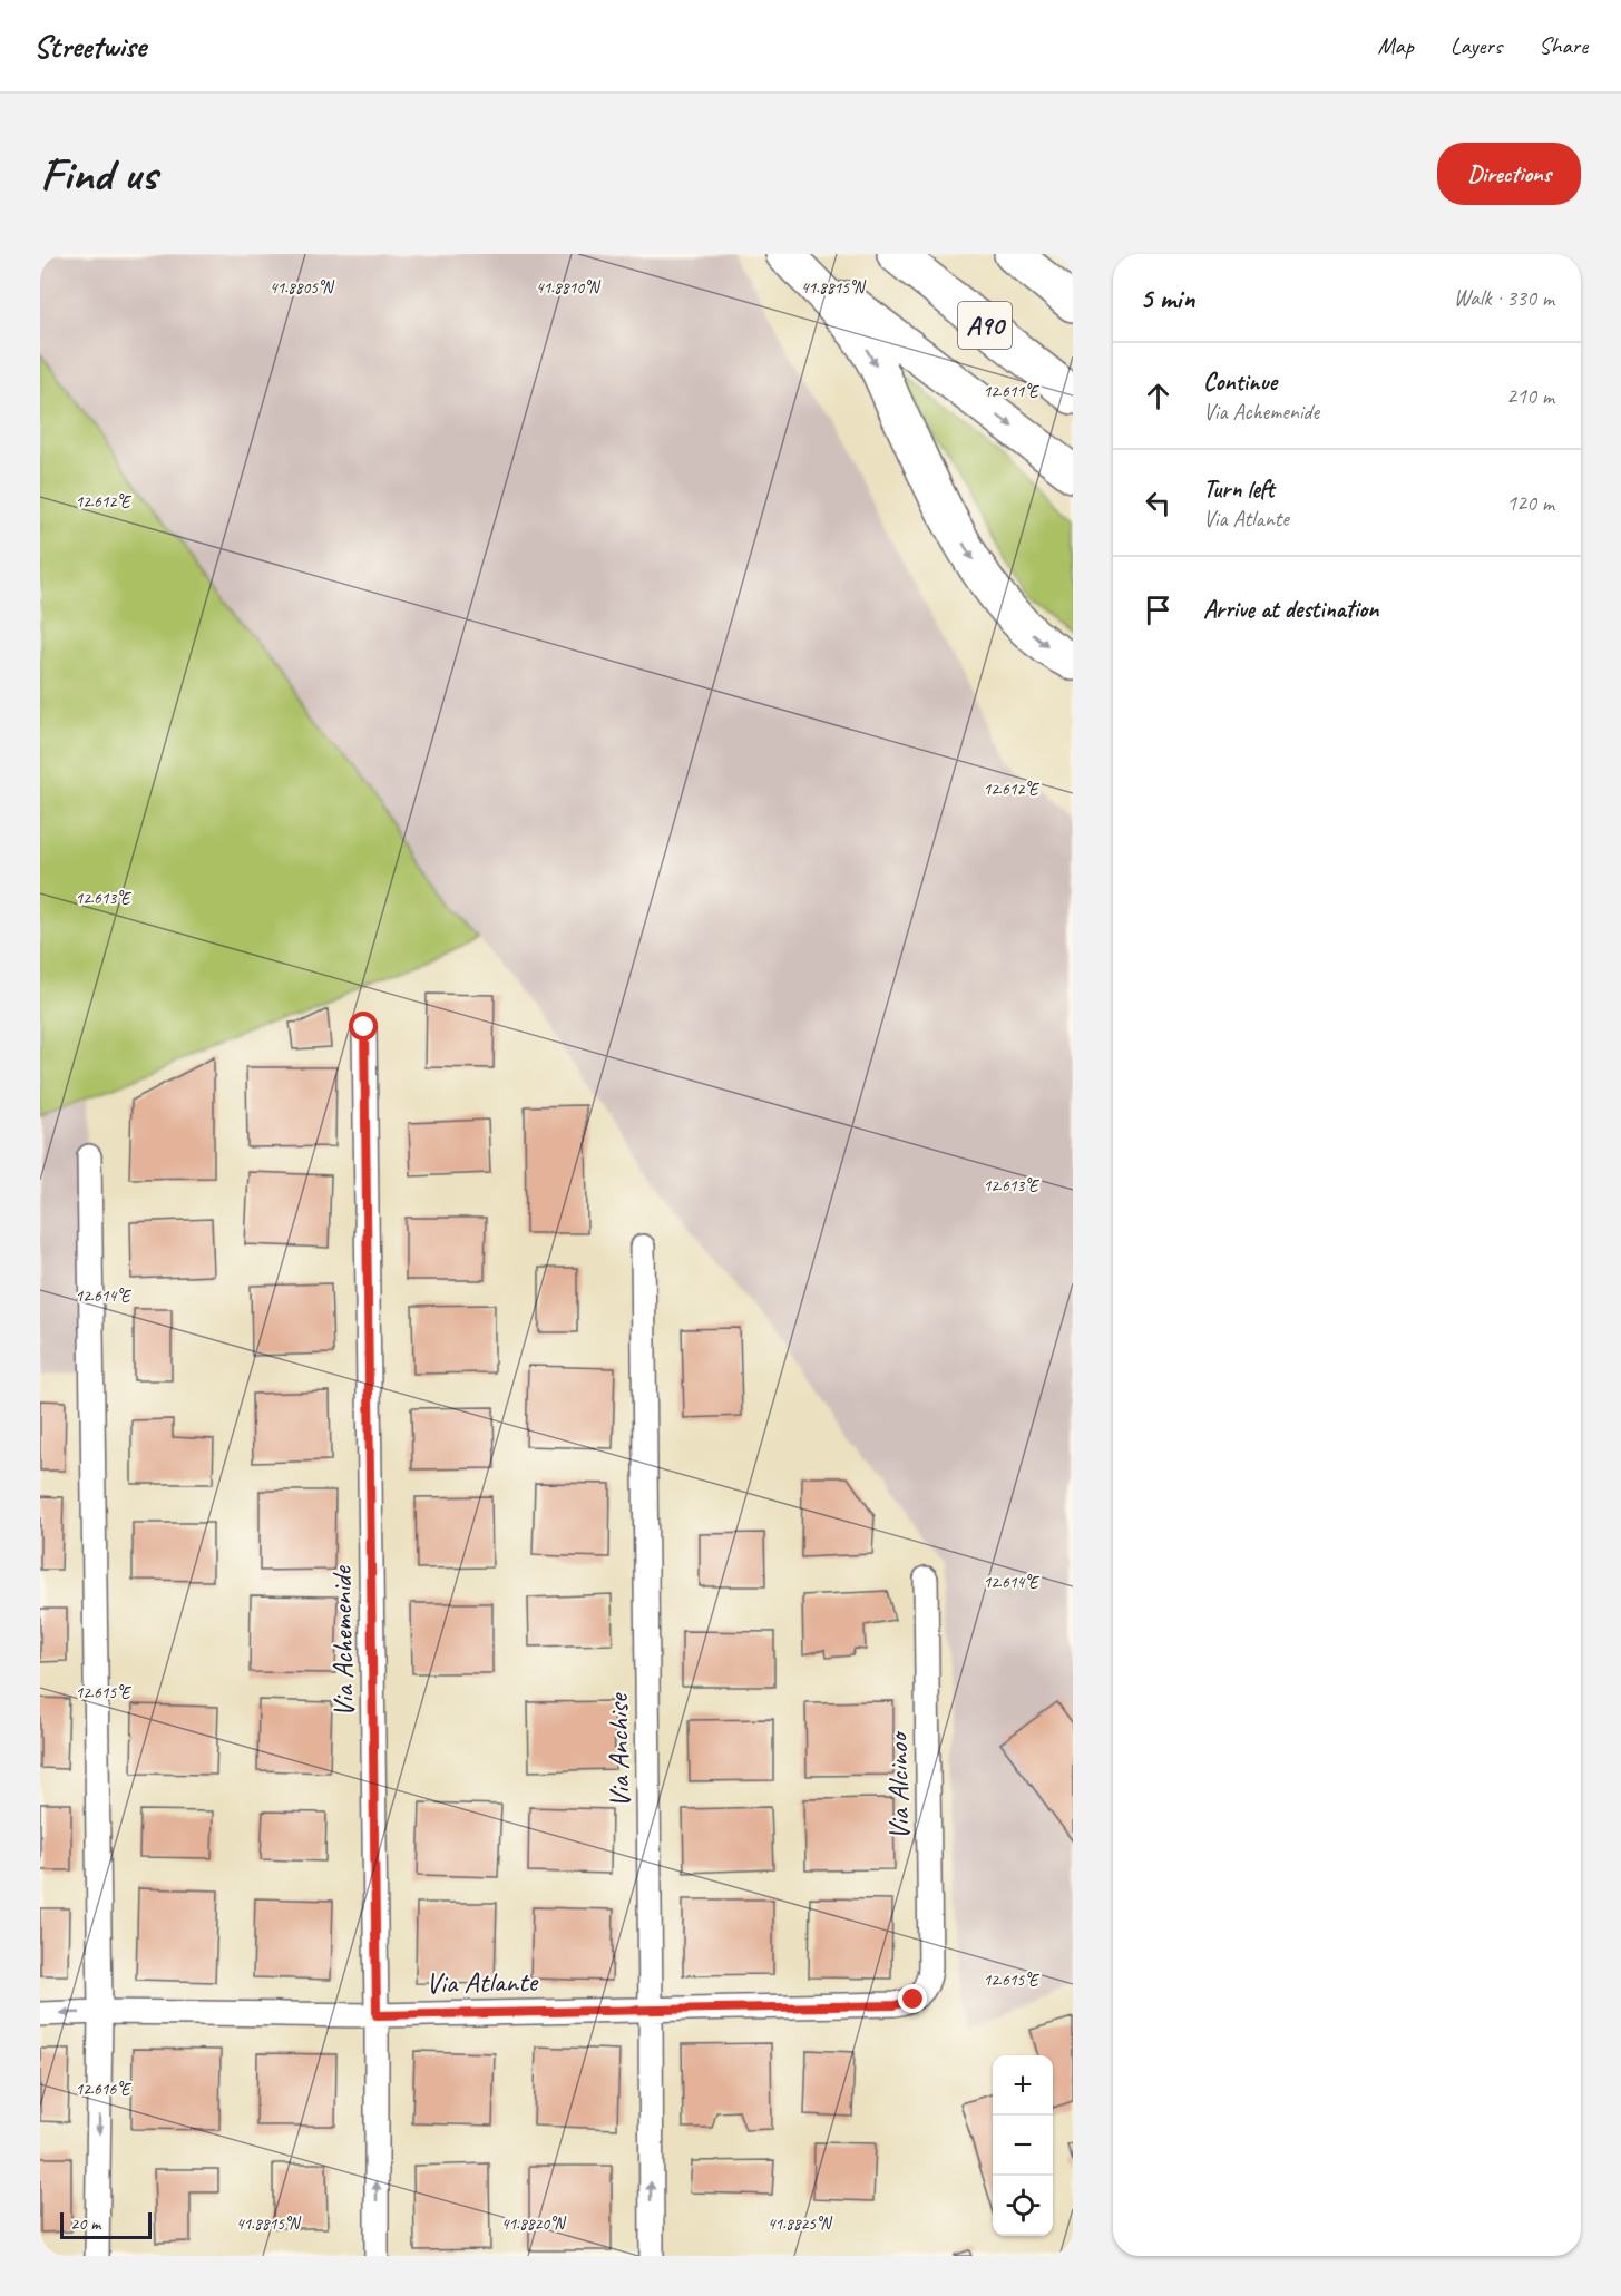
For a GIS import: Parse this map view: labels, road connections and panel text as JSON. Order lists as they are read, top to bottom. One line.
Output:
{"streets":{"highway":["A90"],"street":["Via Achemenide","Via Anchise","Via Alcinoo","Via Atlante"]},"crossings":[["Via Achemenide","Via Atlante"],["Via Anchise","Via Atlante"],["Via Alcinoo","Via Atlante"]],"scale_bar":"20 m","page":{"header":"Streetwise","nav":["Map","Layers","Share"],"buttons":"Directions","title":"Find us","heading":["5 min","Walk · 330 m"],"list":[["Continue","Via Achemenide","210 m"],["Turn left","Via Atlante","120 m"],"Arrive at destination"],"map_buttons":["+","−"],"scale":"20 m"},"coordinates":["41.8805°N","41.8810°N","41.8815°N","12.611°E","12.612°E","12.613°E","12.614°E","12.615°E","12.616°E","41.8820°N","41.8825°N"]}
